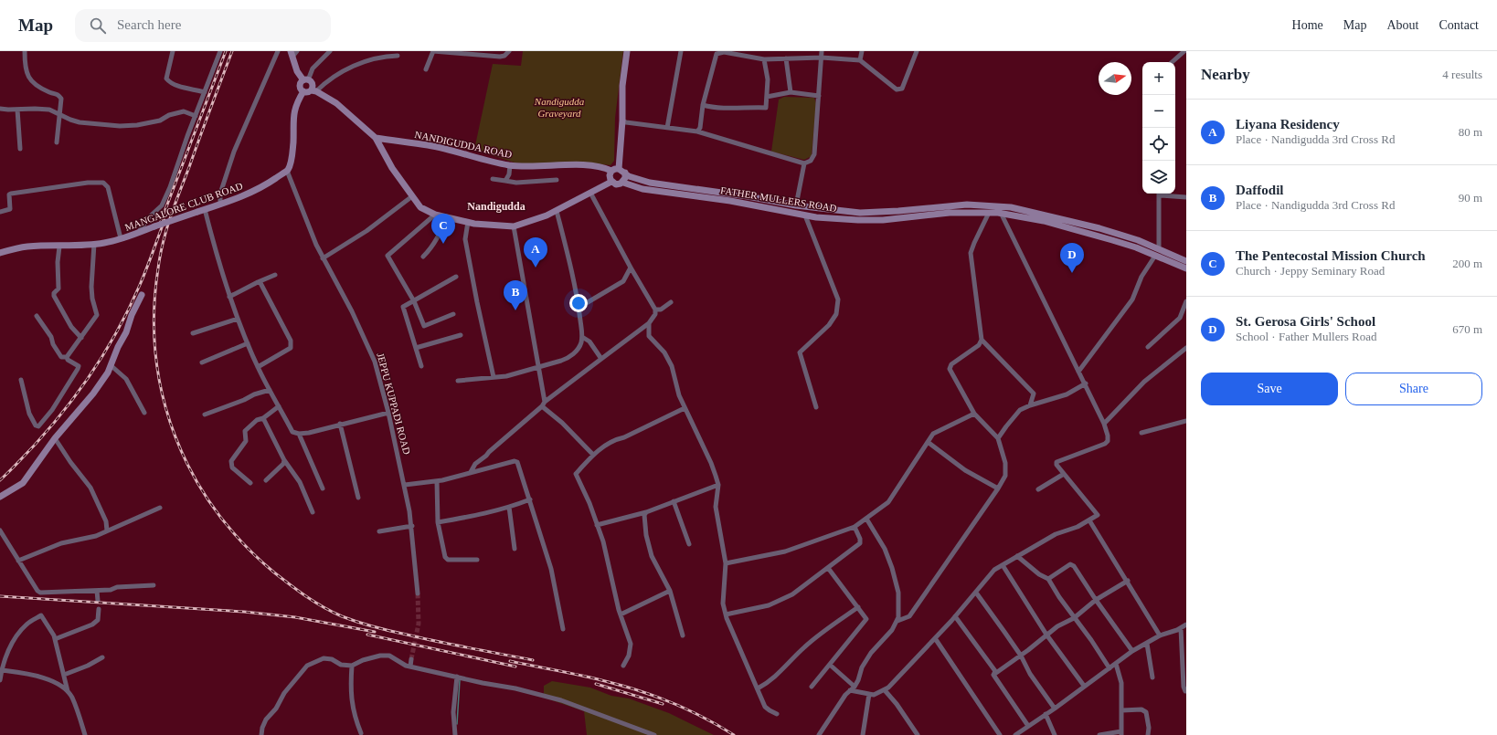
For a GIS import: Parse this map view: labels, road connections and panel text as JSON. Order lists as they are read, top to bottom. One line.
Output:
{"streets":{"main road":["NANDIGUDDA ROAD","FATHER MULLERS ROAD","MANGALORE CLUB ROAD"],"street":["JEPPU KUPPADI ROAD"]},"crossings":[["NANDIGUDDA ROAD","FATHER MULLERS ROAD"],["MANGALORE CLUB ROAD","JEPPU KUPPADI ROAD"]],"districts":["Nandigudda"],"parks":["Nandigudda Graveyard"],"north":"right","page":{"header":"Map","search":"Search here","nav":["Home","Map","About","Contact"],"heading":["Nearby","4 results"],"map_buttons":["+","−"],"list":[{"mark":"A","name":"Liyana Residency","note":"Place · Nandigudda 3rd Cross Rd","value":"80 m"},{"mark":"B","name":"Daffodil","note":"Place · Nandigudda 3rd Cross Rd","value":"90 m"},{"mark":"C","name":"The Pentecostal Mission Church","note":"Church · Jeppy Seminary Road","value":"200 m"},{"mark":"D","name":"St. Gerosa Girls' School","note":"School · Father Mullers Road","value":"670 m"}],"pins":["C","A","D","B"],"buttons":["Save","Share"]}}
